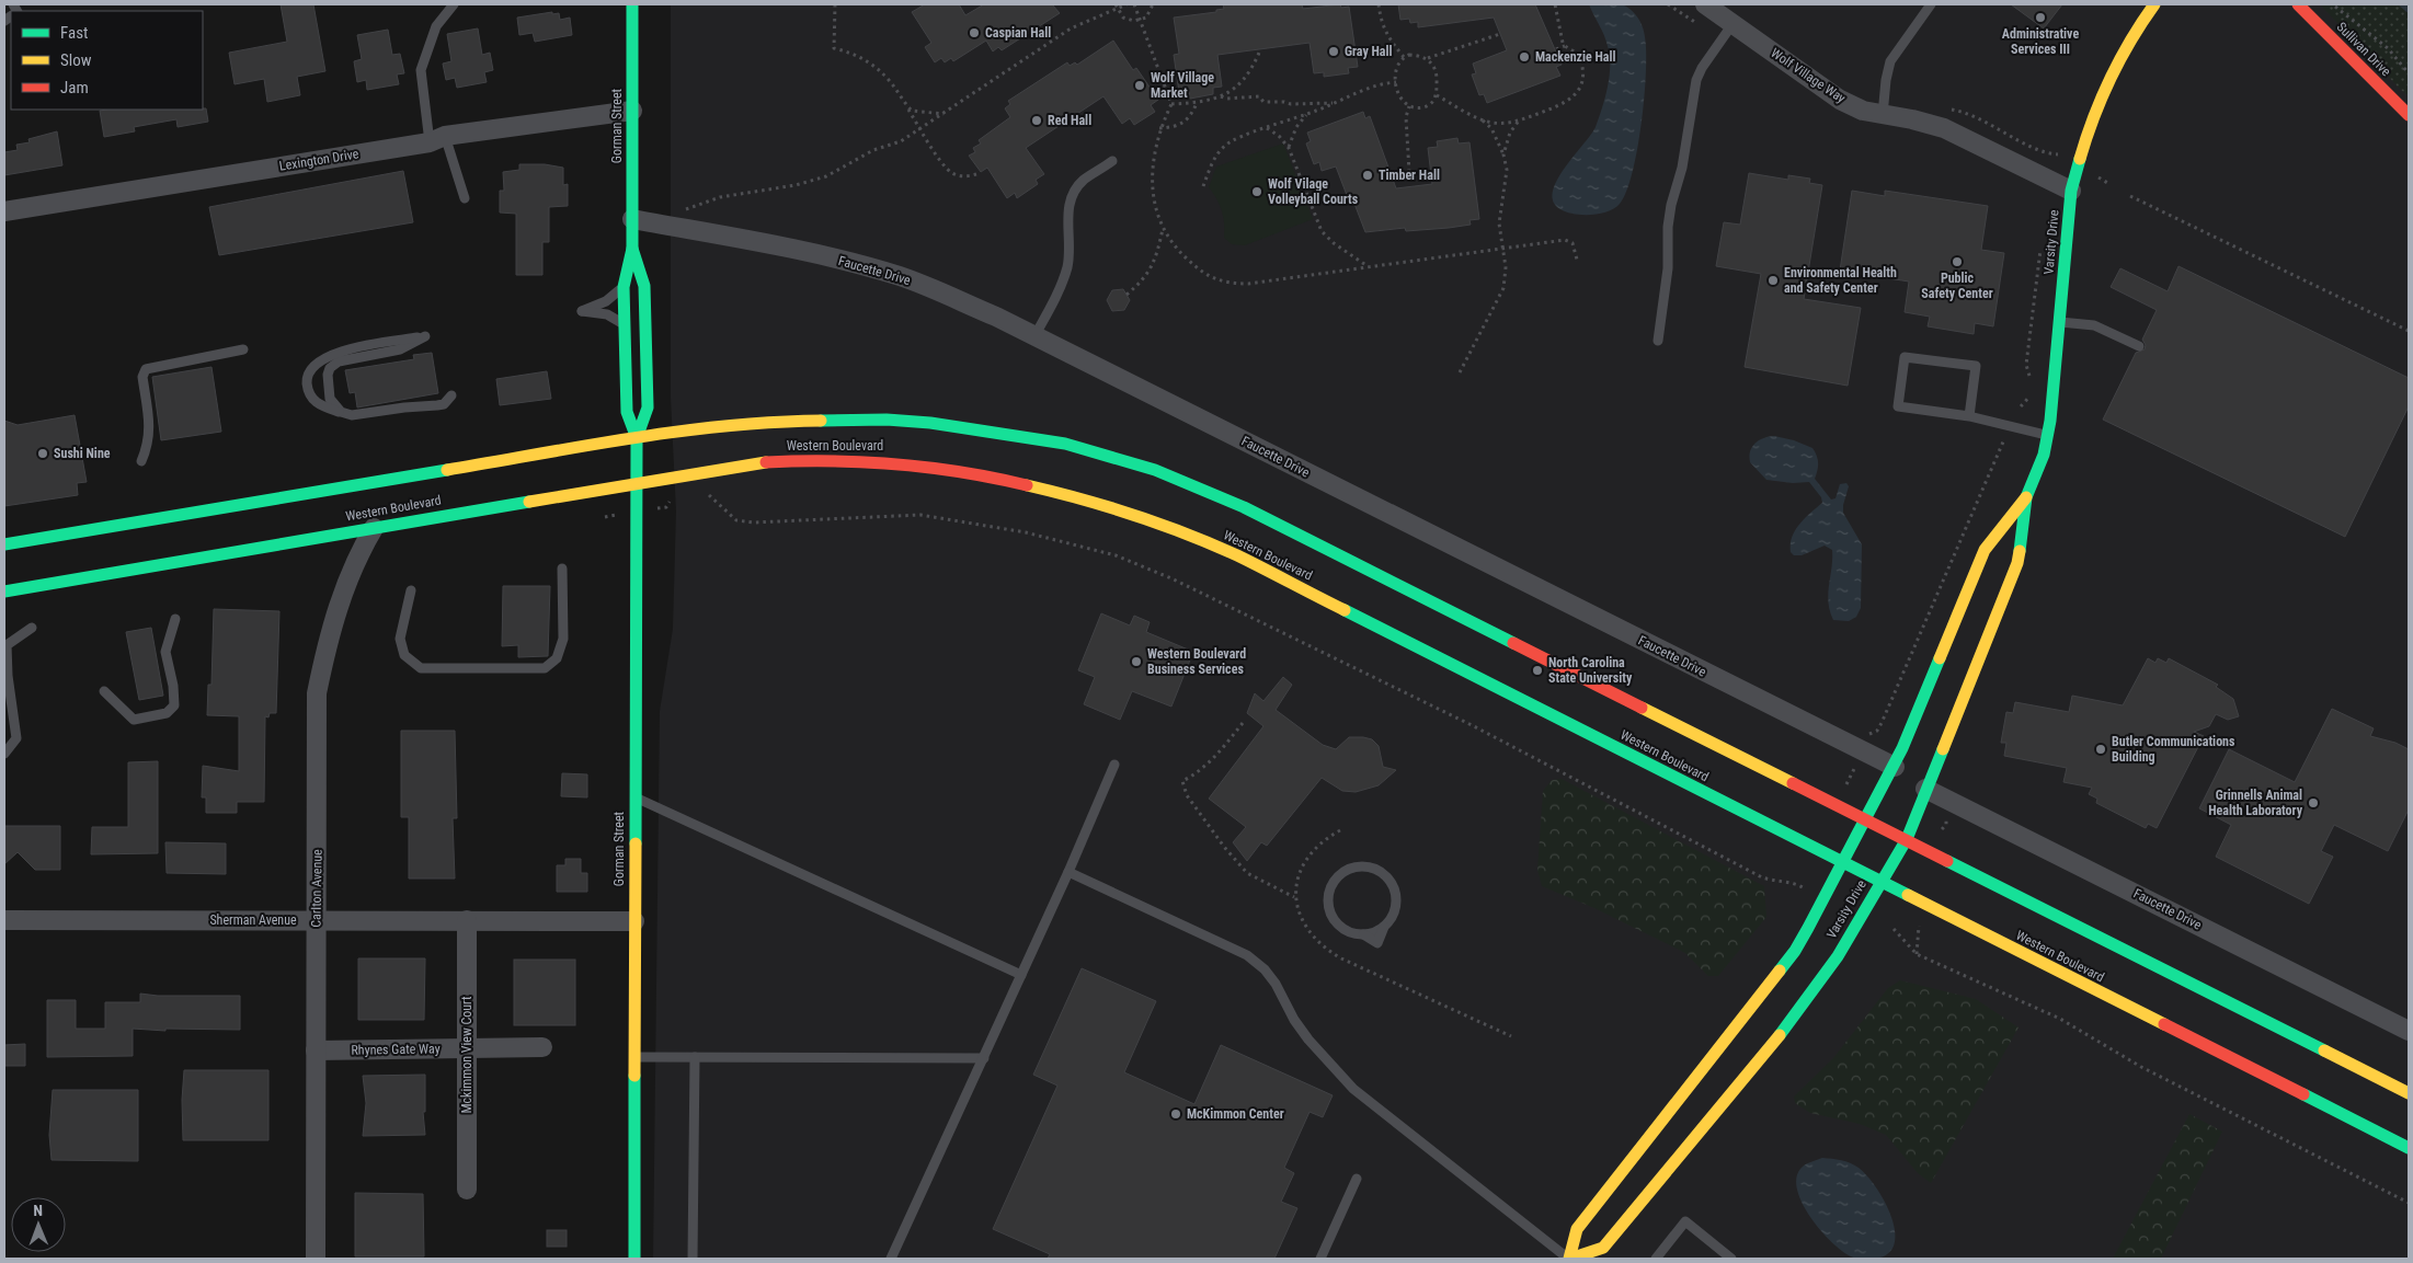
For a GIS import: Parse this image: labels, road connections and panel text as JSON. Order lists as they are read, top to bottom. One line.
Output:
{"streets":{"main road":["Sullivan Drive","Gorman Street","Varsity Drive","Western Boulevard"],"street":["Wolf Village Way","Lexington Drive","Faucette Drive","Carlton Avenue","Sherman Avenue","Rhynes Gate Way","Mckimmon View Court"]},"crossings":[["Wolf Village Way","Varsity Drive"],["Gorman Street","Lexington Drive"],["Gorman Street","Faucette Drive"],["Gorman Street","Western Boulevard"],["Gorman Street","Sherman Avenue"],["Varsity Drive","Faucette Drive"],["Varsity Drive","Western Boulevard"],["Western Boulevard","Carlton Avenue"],["Carlton Avenue","Sherman Avenue"],["Carlton Avenue","Rhynes Gate Way"],["Sherman Avenue","Mckimmon View Court"],["Rhynes Gate Way","Mckimmon View Court"]],"places":["Administrative Services III","Caspian Hall","Gray Hall","Mackenzie Hall","Wolf Village Market","Red Hall","Timber Hall","Wolf Vilage Volleyball Courts","Public Safety Center","Environmental Health and Safety Center","Sushi Nine","Western Boulevard Business Services","North Carolina State University","Butler Communications Building","Grinnells Animal Health Laboratory","McKimmon Center"],"legend":["Fast","Slow","Jam"],"north":"top"}
